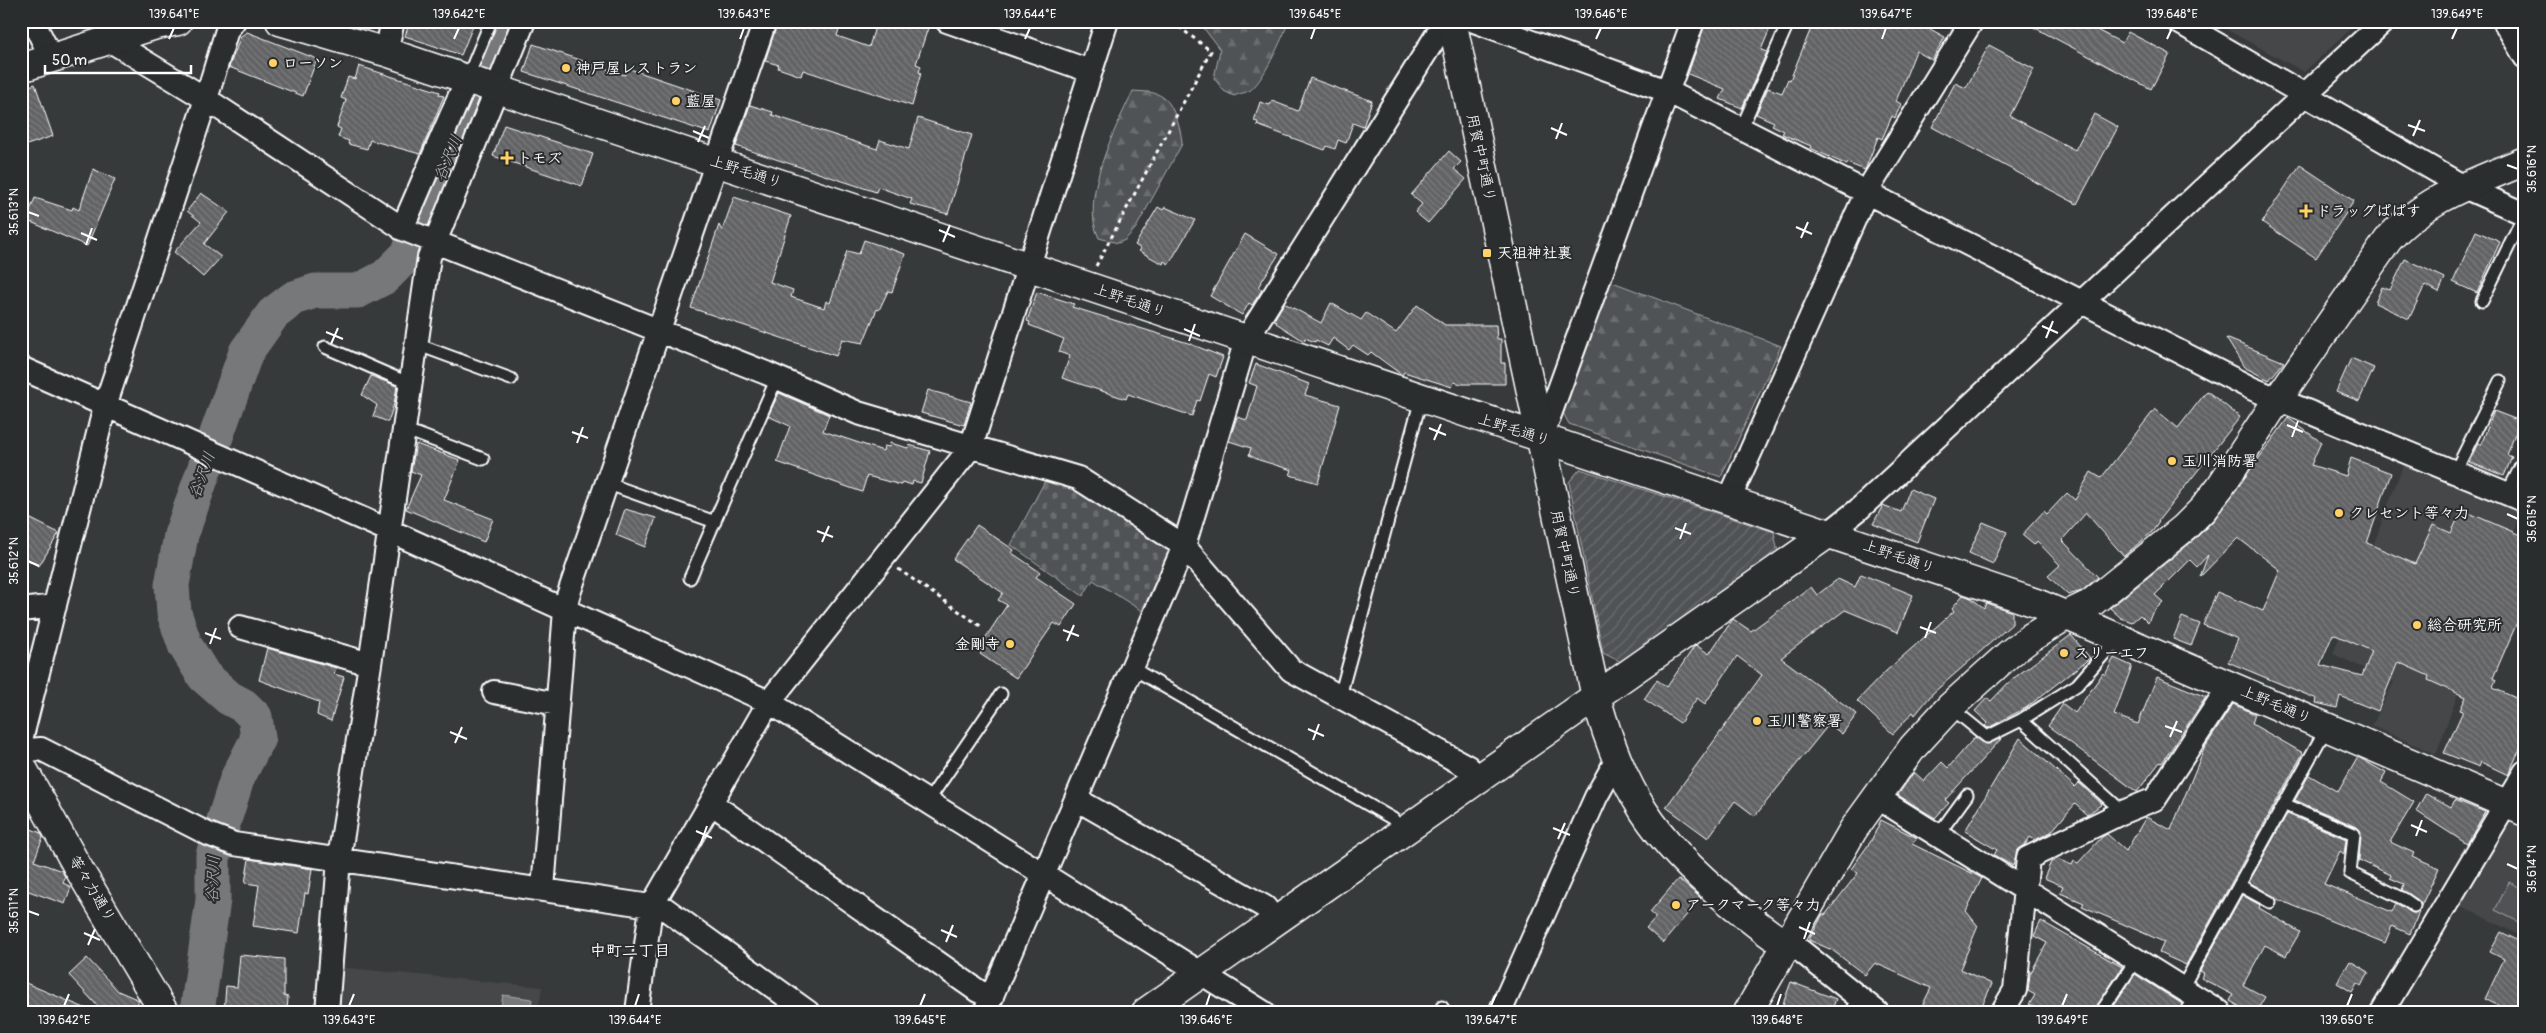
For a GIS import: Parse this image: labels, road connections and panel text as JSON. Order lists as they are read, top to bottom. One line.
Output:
{"streets":{"street":["用賀中町通り","上野毛通り","等々力通り"]},"crossings":[["用賀中町通り","上野毛通り"]],"districts":["中町二丁目"],"water":["谷沢川"],"places":{"other":["ローソン","神戸屋レストラン","藍屋","玉川消防署","クレセント等々力","総合研究所","金剛寺","スリーエフ","玉川警察署","アークマーク等々力"],"health":["トモズ","ドラッグぱぱす"],"transit":["天祖神社裏"]},"scale_bar":"50 m","coordinates":["139.641°E","139.642°E","139.643°E","139.644°E","139.645°E","139.646°E","139.647°E","139.648°E","139.649°E","35.616°N","35.613°N","35.615°N","35.612°N","35.614°N","35.611°N","139.650°E"]}
